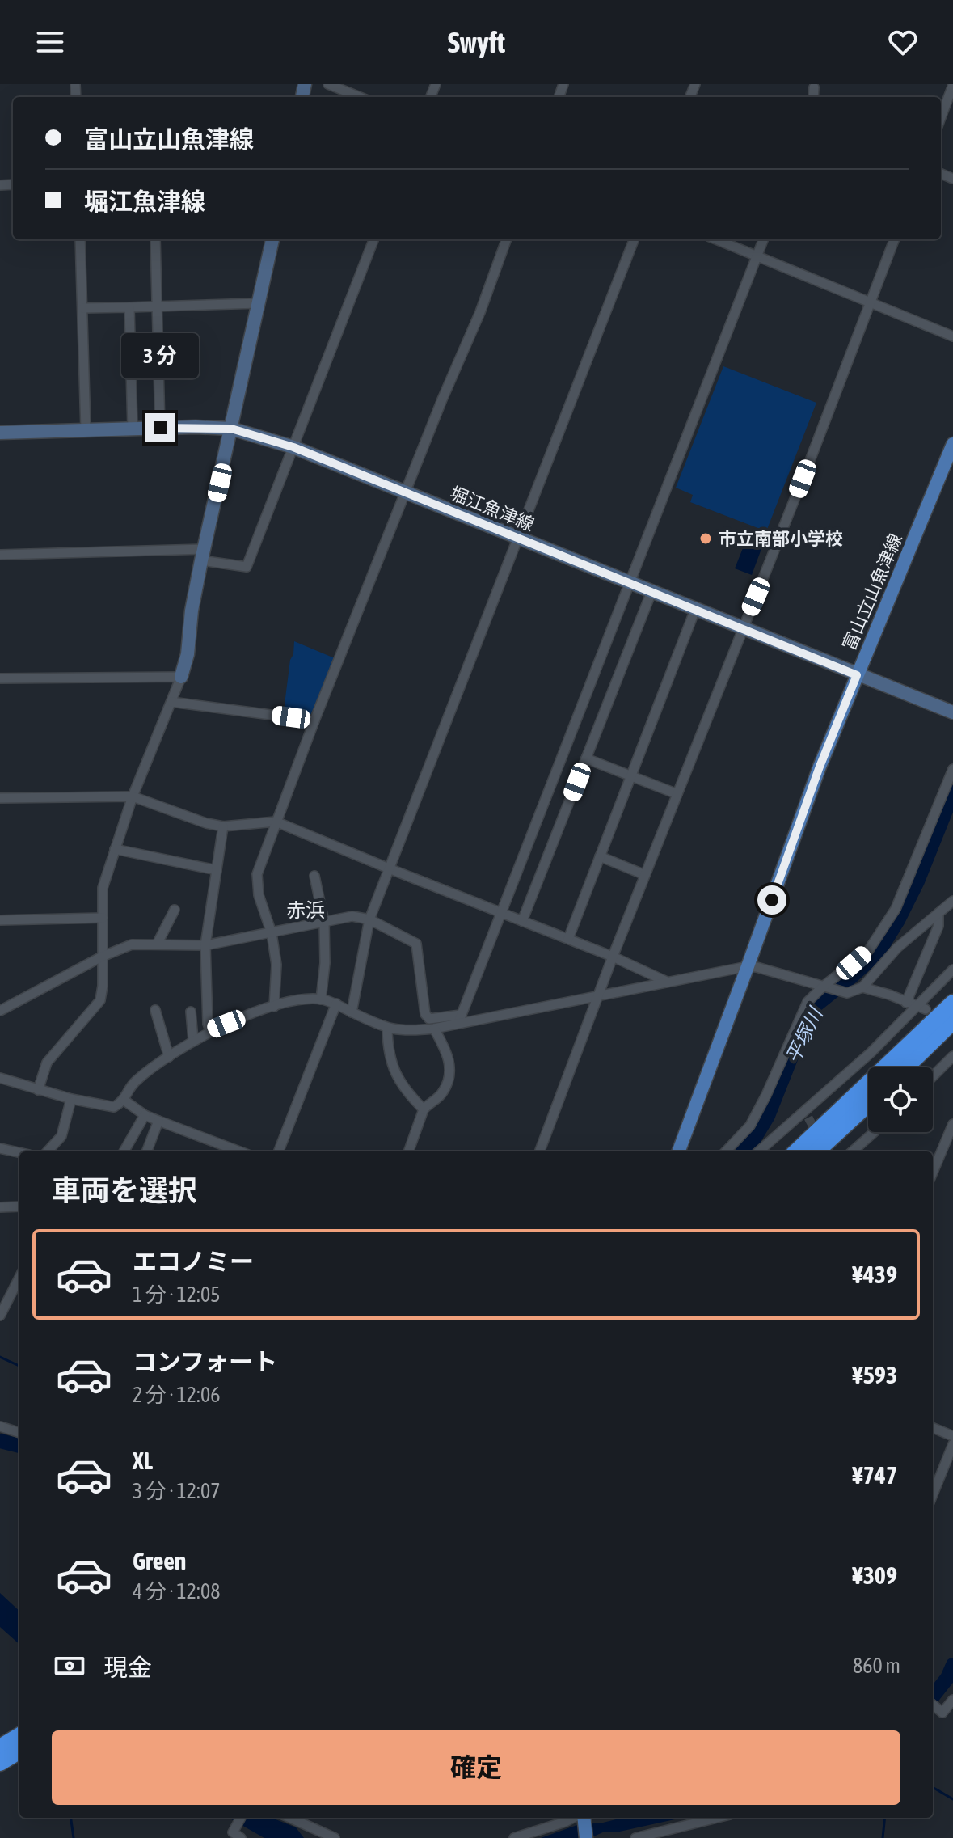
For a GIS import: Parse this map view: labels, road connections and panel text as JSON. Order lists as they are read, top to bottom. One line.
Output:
{"streets":{"main road":["堀江魚津線","富山立山魚津線"]},"crossings":[["堀江魚津線","富山立山魚津線"]],"districts":["赤浜"],"water":["平塚川"],"places":["市立南部小学校"],"page":{"header":"Swyft","banner":["富山立山魚津線","堀江魚津線"],"bubble":"3 分","heading":"車両を選択","list":[{"name":"エコノミー","note":"1 分 · 12:05","value":"¥439"},{"name":"コンフォート","note":"2 分 · 12:06","value":"¥593"},{"name":"XL","note":"3 分 · 12:07","value":"¥747"},{"name":"Green","note":"4 分 · 12:08","value":"¥309"}],"pay":["現金","860 m"],"buttons":"確定"}}
